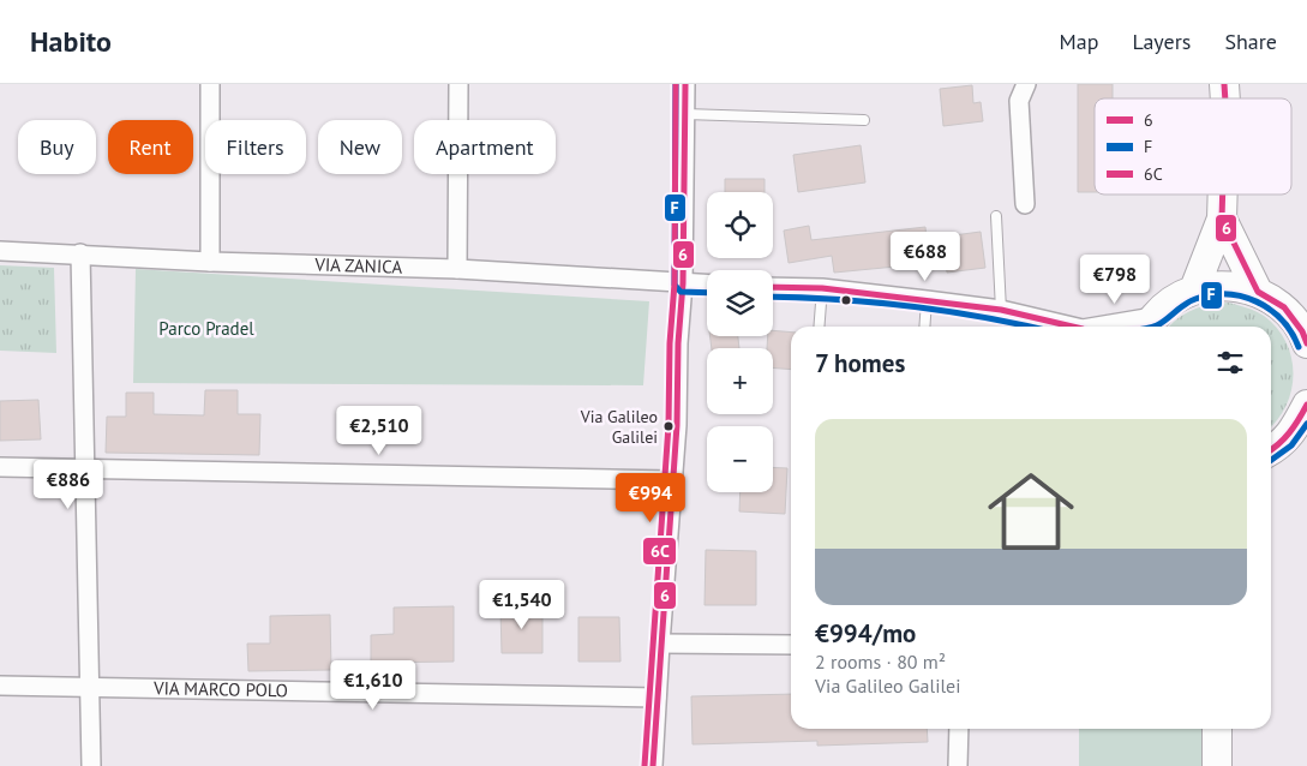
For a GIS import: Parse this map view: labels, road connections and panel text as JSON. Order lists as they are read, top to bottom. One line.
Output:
{"streets":{"street":["VIA ZANICA","VIA MARCO POLO"]},"parks":["Parco Pradel"],"places":["Via Galileo Galilei"],"lines":["transit line 6","transit line F","transit line 6C"],"legend":["6","F","6C"],"page":{"header":"Habito","nav":["Map","Layers","Share"],"chip":["Buy","Rent","Filters","New","Apartment"],"map_buttons":["+","−"],"price":["€688","€798","€2,510","€886","€994","€1,540","€1,610"],"heading":"7 homes","list":[{"name":"€994/mo","note":"2 rooms · 80 m² · Via Galileo Galilei"}]}}
